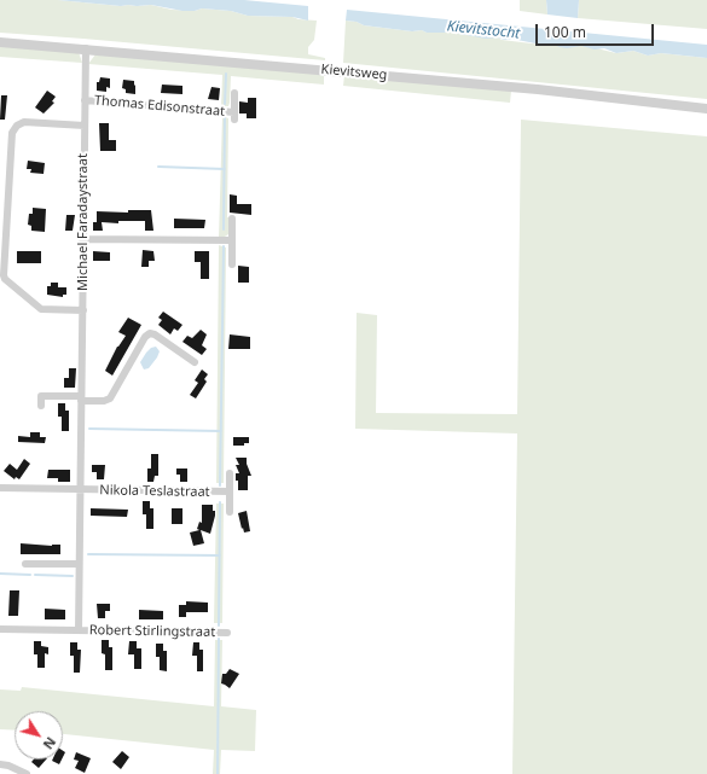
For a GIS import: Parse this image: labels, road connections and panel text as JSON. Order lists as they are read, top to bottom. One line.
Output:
{"streets":{"street":["Kievitsweg","Thomas Edisonstraat","Michael Faradaystraat","Nikola Teslastraat","Robert Stirlingstraat"]},"crossings":[["Kievitsweg","Michael Faradaystraat"],["Thomas Edisonstraat","Michael Faradaystraat"],["Michael Faradaystraat","Nikola Teslastraat"],["Michael Faradaystraat","Robert Stirlingstraat"]],"water":["Kievitstocht"],"scale_bar":"100 m","north":"bottom right"}
